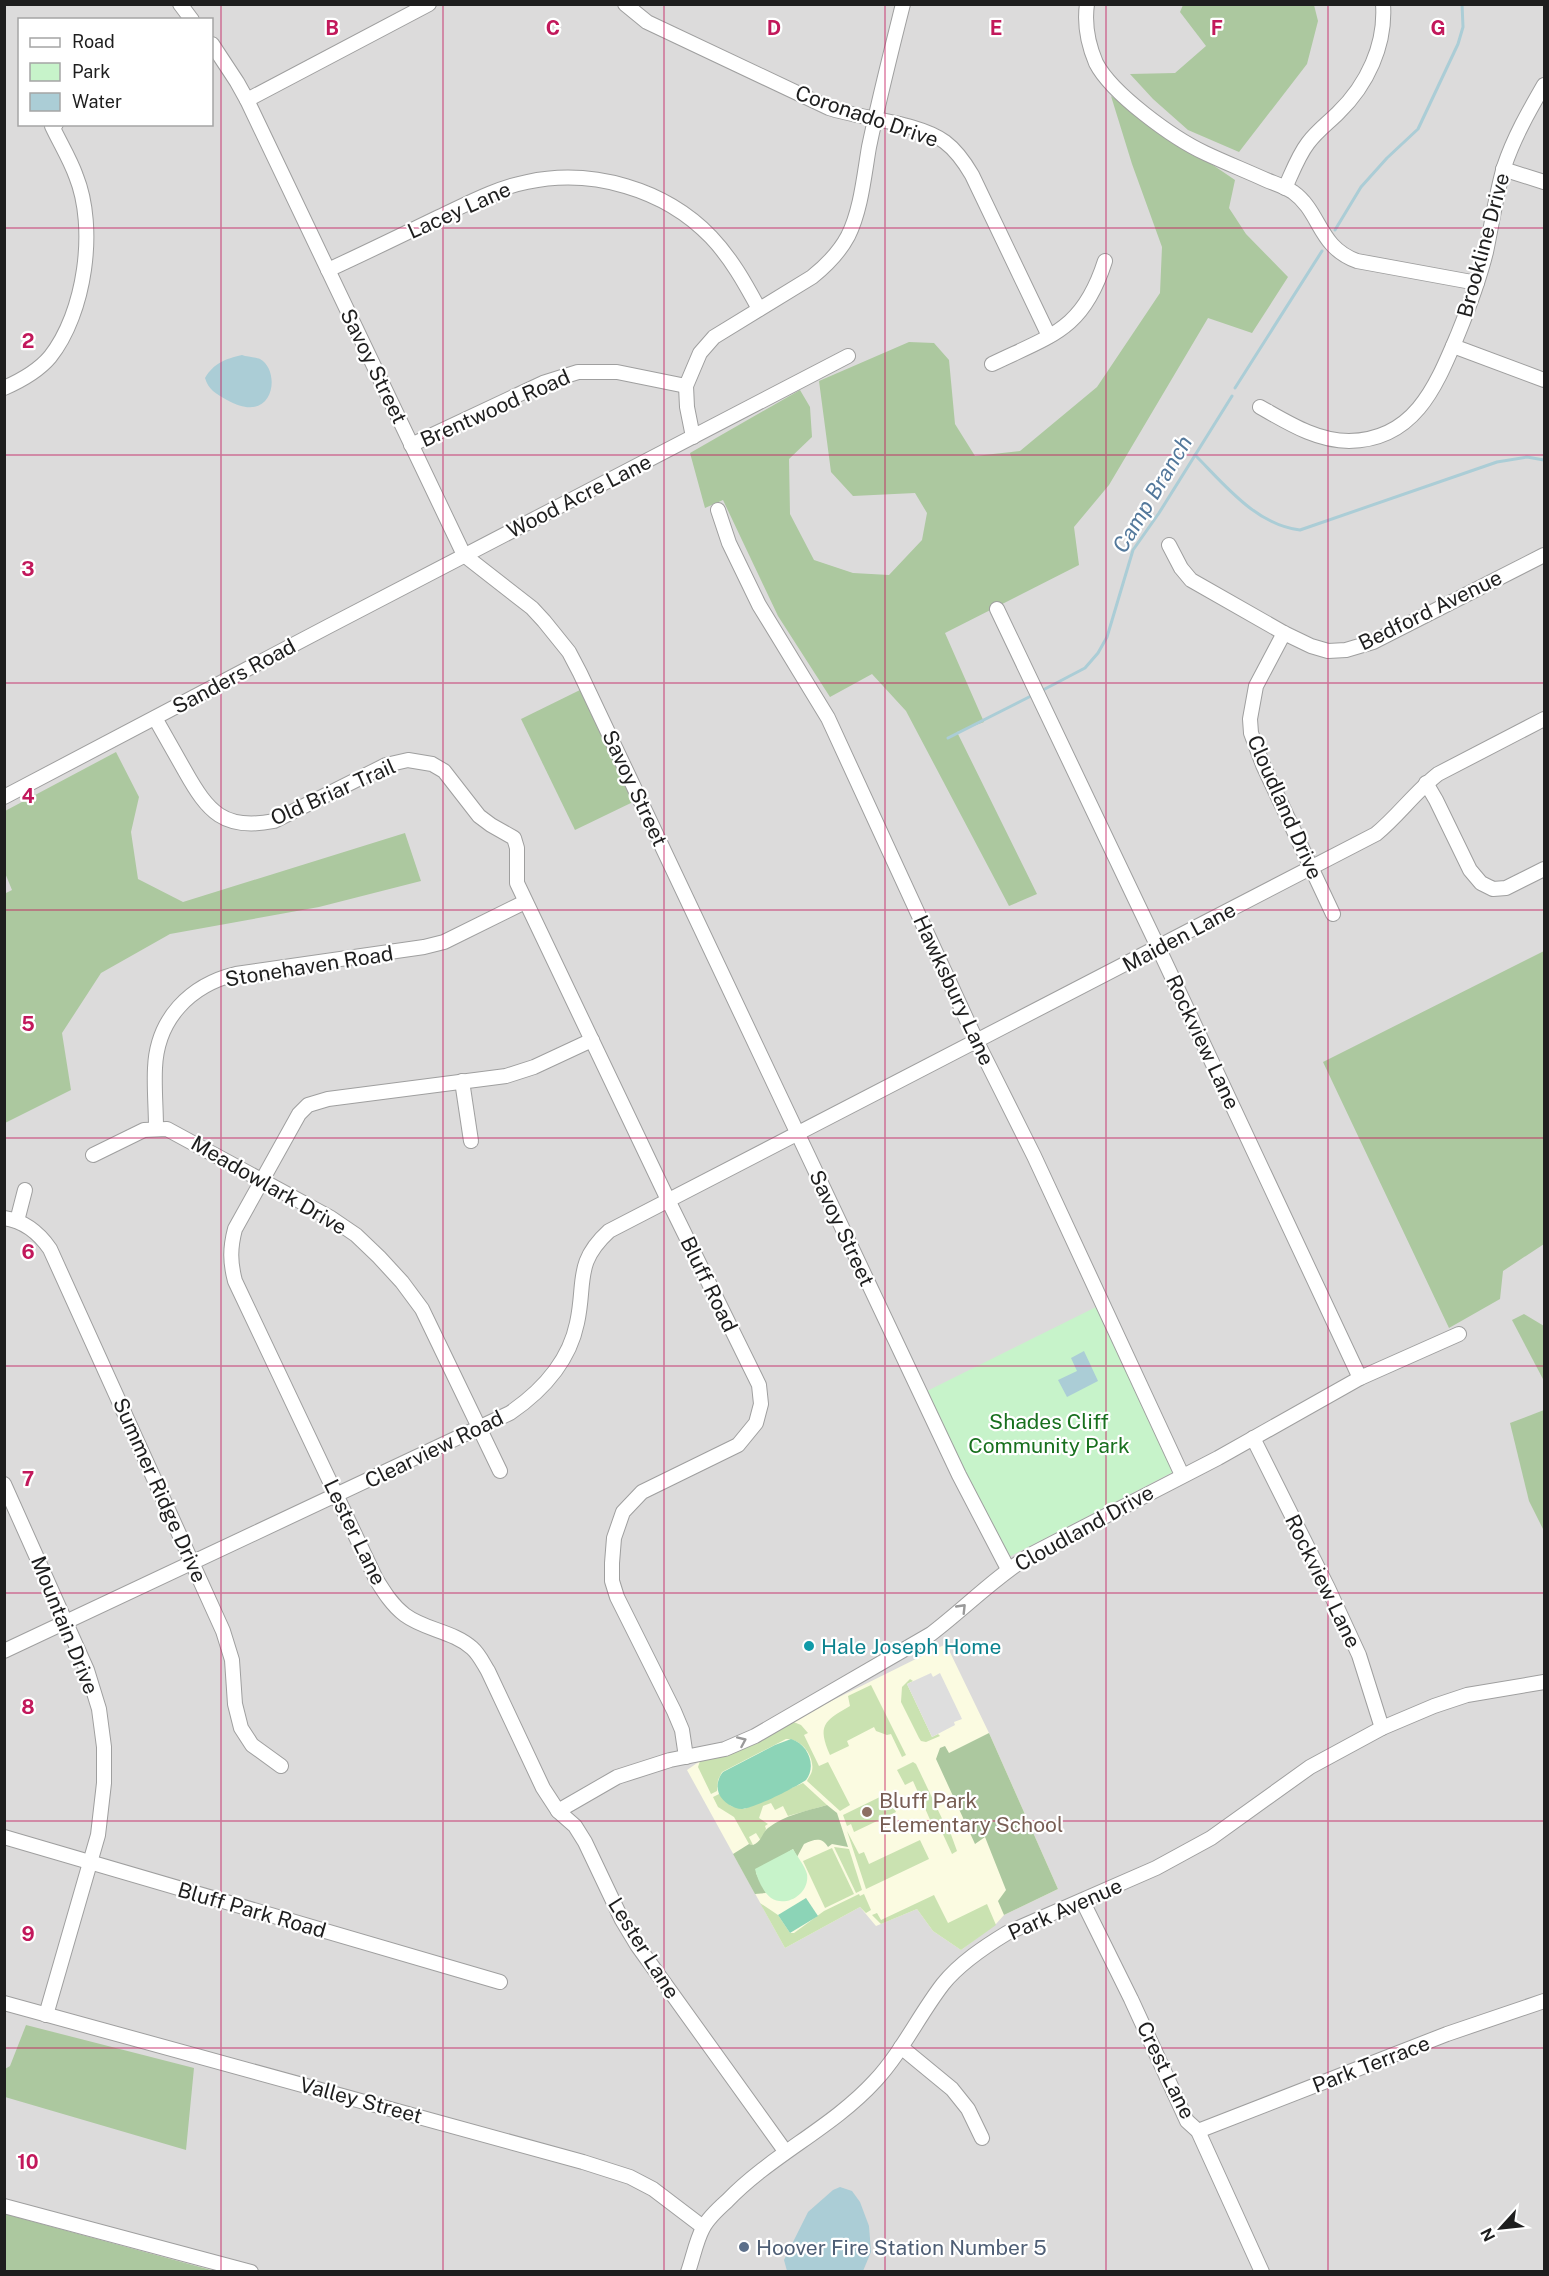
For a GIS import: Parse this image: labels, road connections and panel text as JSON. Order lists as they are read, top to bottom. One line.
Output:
{"streets":{"street":["Coronado Drive","Lacey Lane","Brookline Drive","Savoy Street","Brentwood Road","Wood Acre Lane","Bedford Avenue","Sanders Road","Old Briar Trail","Cloudland Drive","Maiden Lane","Stonehaven Road","Hawksbury Lane","Rockview Lane","Meadowlark Drive","Bluff Road","Clearview Road","Summer Ridge Drive","Lester Lane","Mountain Drive","Park Avenue","Bluff Park Road","Park Terrace","Crest Lane","Valley Street"]},"crossings":[["Lacey Lane","Savoy Street"],["Savoy Street","Brentwood Road"],["Savoy Street","Wood Acre Lane"],["Savoy Street","Sanders Road"],["Savoy Street","Cloudland Drive"],["Savoy Street","Maiden Lane"],["Savoy Street","Clearview Road"],["Wood Acre Lane","Sanders Road"],["Bedford Avenue","Cloudland Drive"],["Sanders Road","Old Briar Trail"],["Old Briar Trail","Bluff Road"],["Cloudland Drive","Maiden Lane"],["Cloudland Drive","Hawksbury Lane"],["Cloudland Drive","Rockview Lane"],["Cloudland Drive","Bluff Road"],["Cloudland Drive","Lester Lane"],["Maiden Lane","Hawksbury Lane"],["Maiden Lane","Rockview Lane"],["Maiden Lane","Clearview Road"],["Stonehaven Road","Meadowlark Drive"],["Stonehaven Road","Bluff Road"],["Rockview Lane","Park Avenue"],["Meadowlark Drive","Clearview Road"],["Meadowlark Drive","Lester Lane"],["Bluff Road","Clearview Road"],["Bluff Road","Lester Lane"],["Clearview Road","Summer Ridge Drive"],["Clearview Road","Lester Lane"],["Clearview Road","Mountain Drive"],["Lester Lane","Park Avenue"],["Mountain Drive","Bluff Park Road"],["Mountain Drive","Valley Street"],["Park Avenue","Crest Lane"],["Park Avenue","Valley Street"],["Park Terrace","Crest Lane"]],"water":["Camp Branch"],"parks":["Shades Cliff Community Park"],"places":["Hale Joseph Home","Bluff Park Elementary School","Hoover Fire Station Number 5"],"legend":["Road","Park","Water"],"north":"bottom left","grid":{"columns":["B","C","D","E","F","G"],"rows":["2","3","4","5","6","7","8","9","10"]}}
